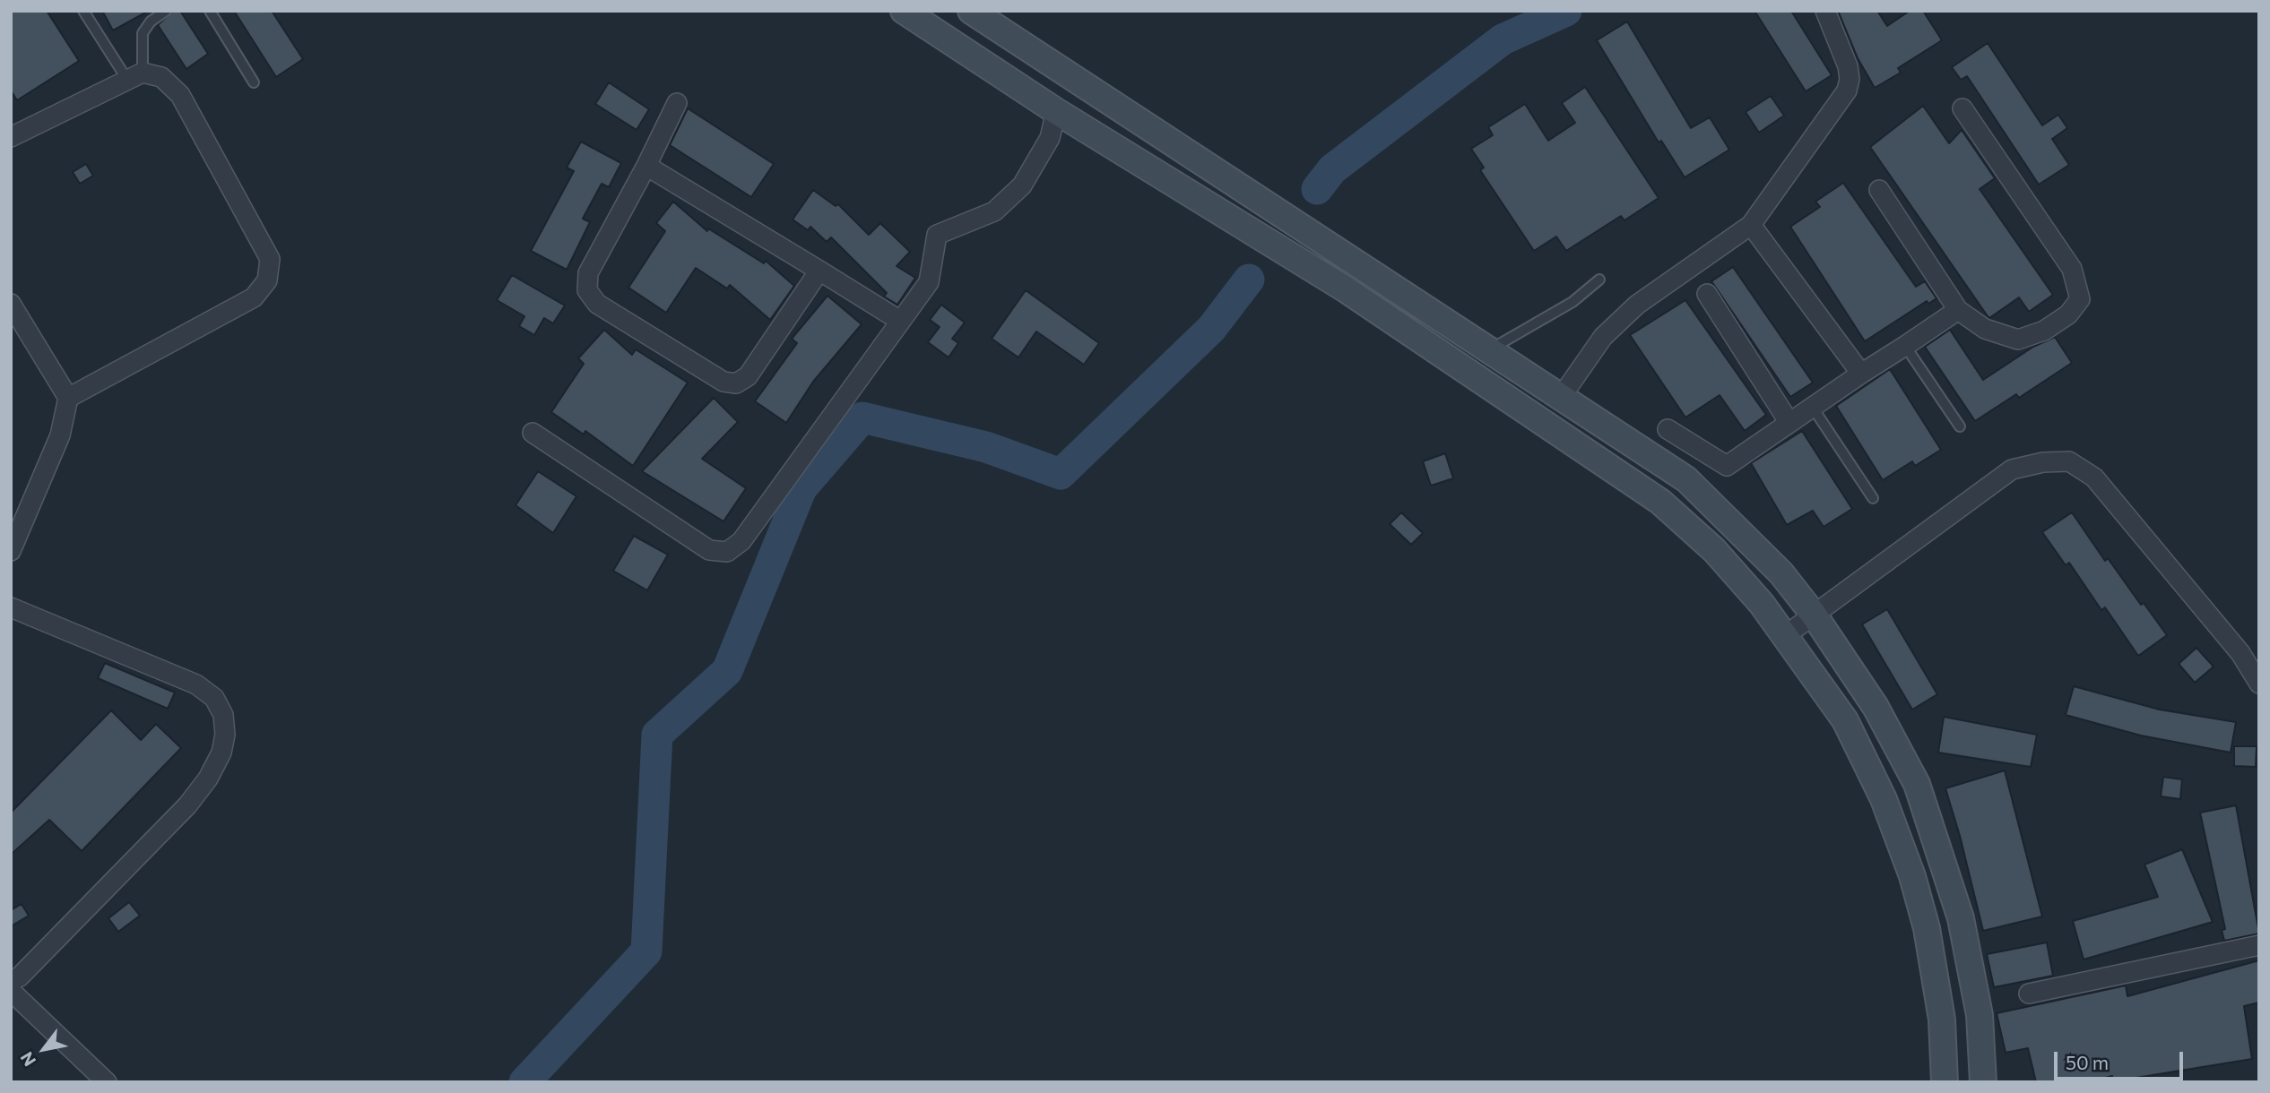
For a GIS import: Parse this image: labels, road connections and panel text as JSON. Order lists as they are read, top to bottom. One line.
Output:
{"scale_bar":"50 m","north":"bottom left"}
